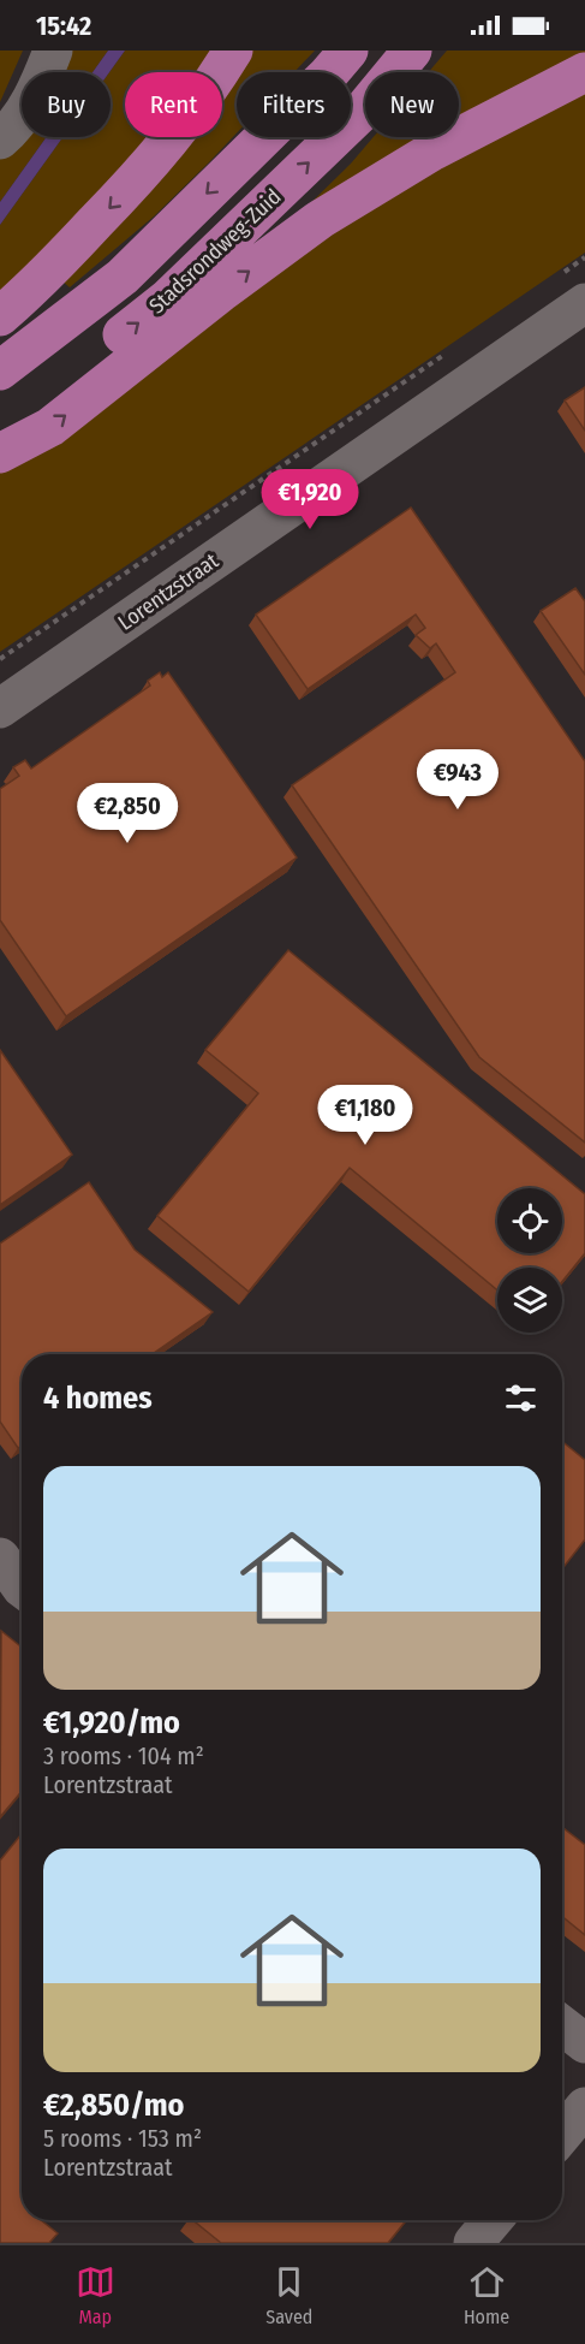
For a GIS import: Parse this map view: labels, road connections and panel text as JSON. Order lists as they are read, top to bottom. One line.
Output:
{"streets":{"highway":["Stadsrondweg-Zuid"],"street":["Lorentzstraat"]},"page":{"status":"15:42","chip":["Buy","Rent","Filters","New"],"price":["€1,920","€943","€2,850","€1,180"],"heading":"4 homes","list":[{"name":"€1,920/mo","note":"3 rooms · 104 m² · Lorentzstraat"},{"name":"€2,850/mo","note":"5 rooms · 153 m² · Lorentzstraat"}],"tabs":["Map","Saved","Home"]}}
